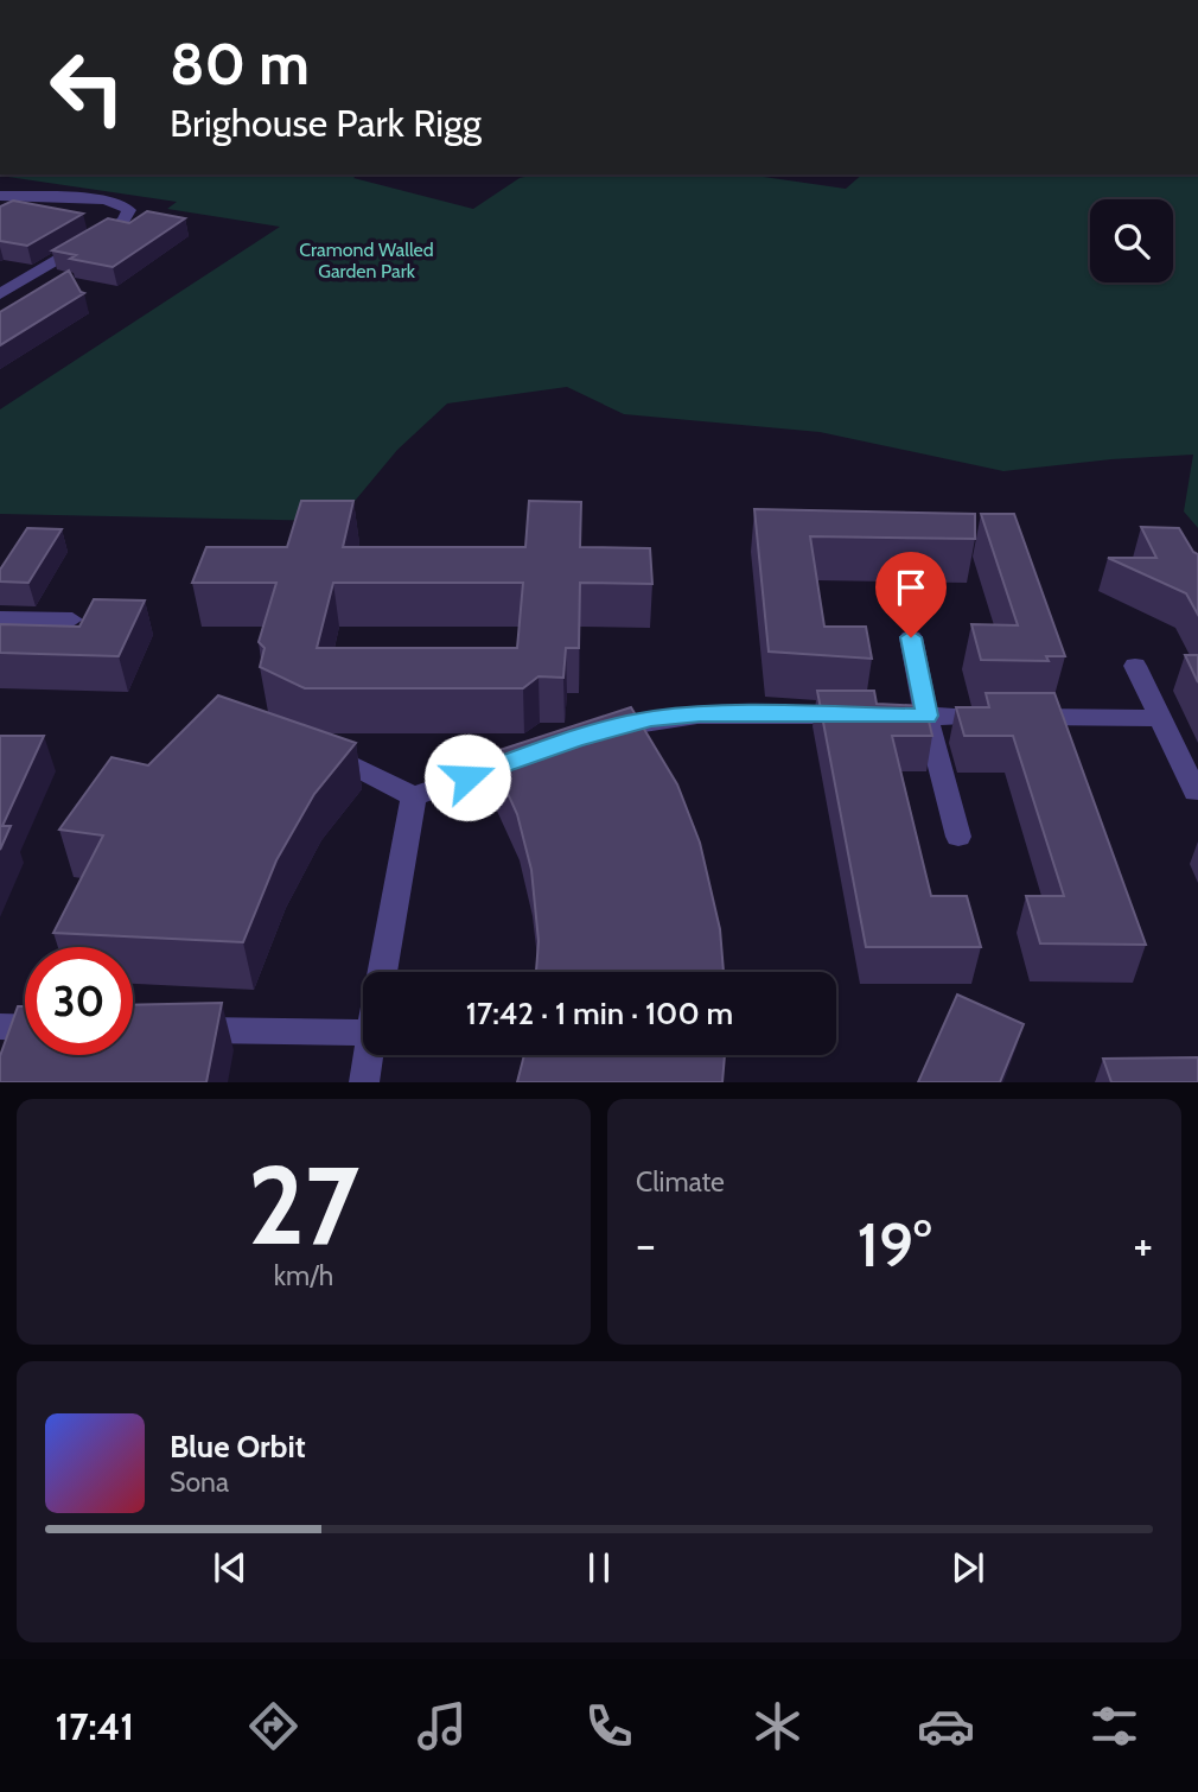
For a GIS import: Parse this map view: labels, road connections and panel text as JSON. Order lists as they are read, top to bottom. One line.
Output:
{"parks":["Cramond Walled Garden Park"],"page":{"turn":["80 m","Brighouse Park Rigg"],"limit":"30","trip":"17:42 · 1 min · 100 m","tile":[["27","km/h"],"Climate"],"heat":["−","19°","+"],"song":["Blue Orbit","Sona"],"tabs":"17:41"}}
